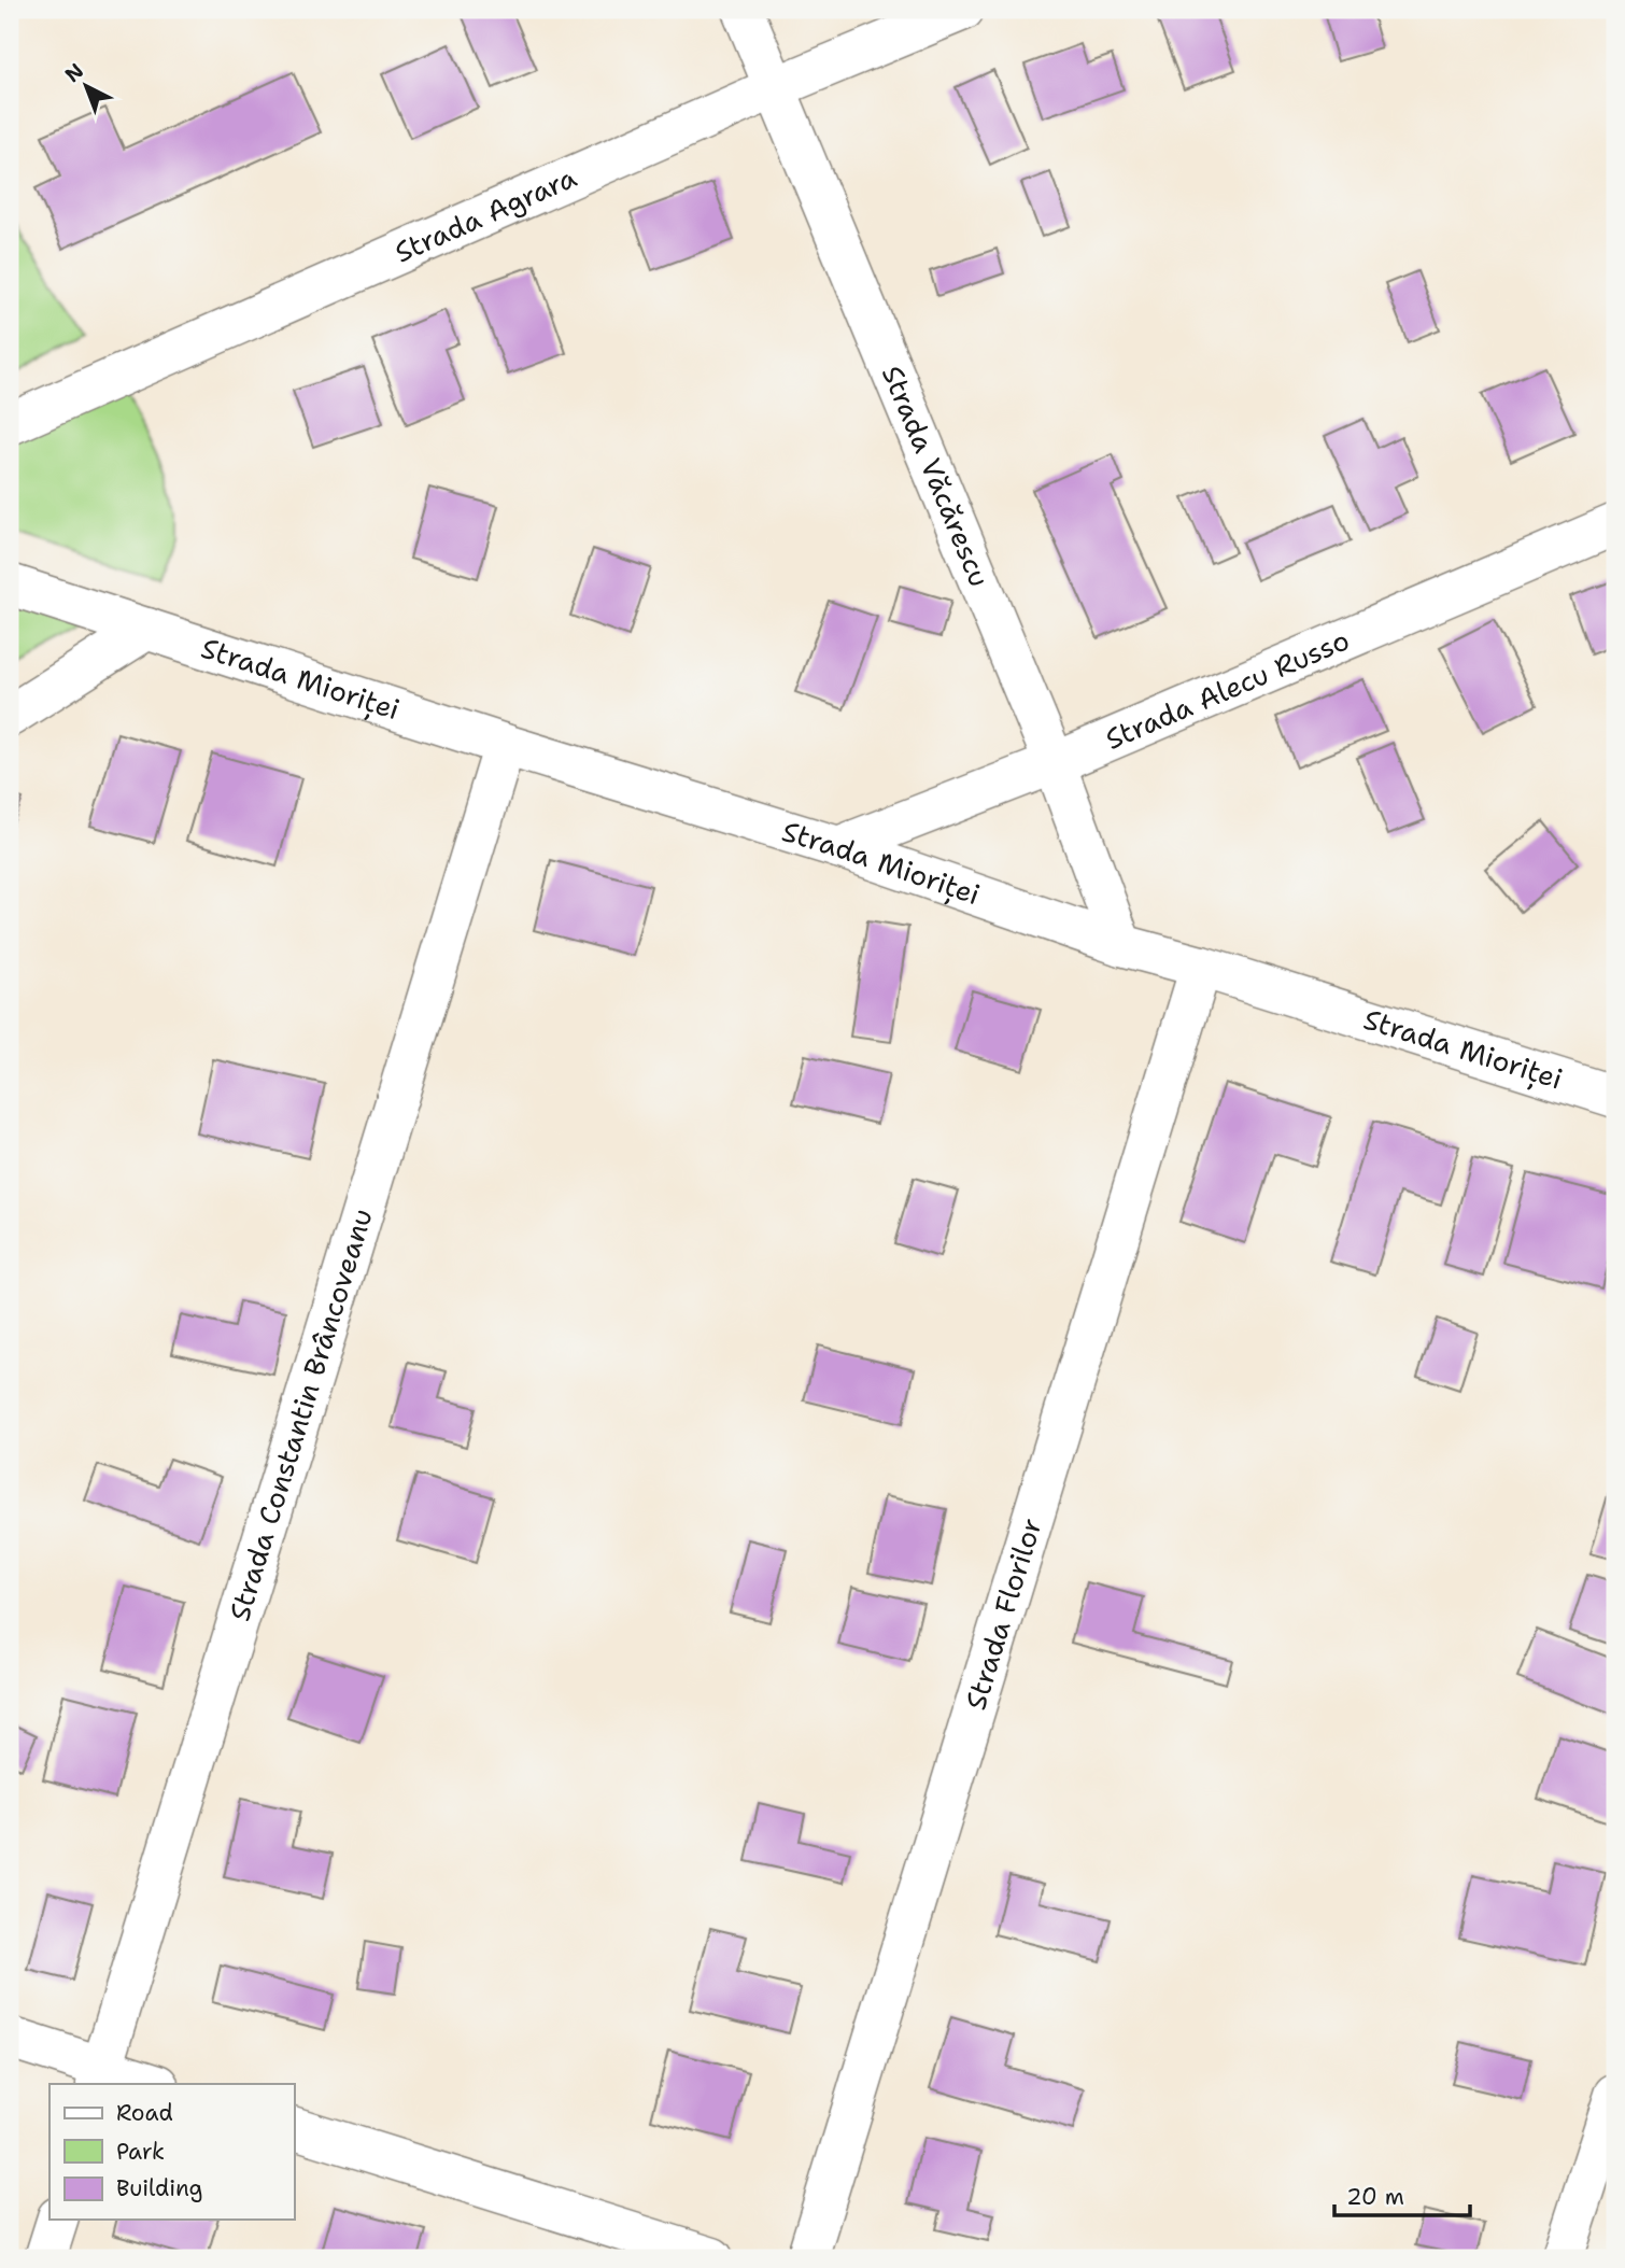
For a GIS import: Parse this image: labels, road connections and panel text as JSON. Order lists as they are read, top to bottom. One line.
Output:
{"streets":{"street":["Strada Agrara","Strada Văcărescu","Strada Mioriței","Strada Alecu Russo","Strada Constantin Brâncoveanu","Strada Florilor"]},"crossings":[["Strada Agrara","Strada Văcărescu"],["Strada Văcărescu","Strada Mioriței"],["Strada Văcărescu","Strada Alecu Russo"],["Strada Mioriței","Strada Alecu Russo"],["Strada Mioriței","Strada Constantin Brâncoveanu"],["Strada Mioriței","Strada Florilor"]],"legend":["Road","Park","Building"],"scale_bar":"20 m","north":"top left"}
